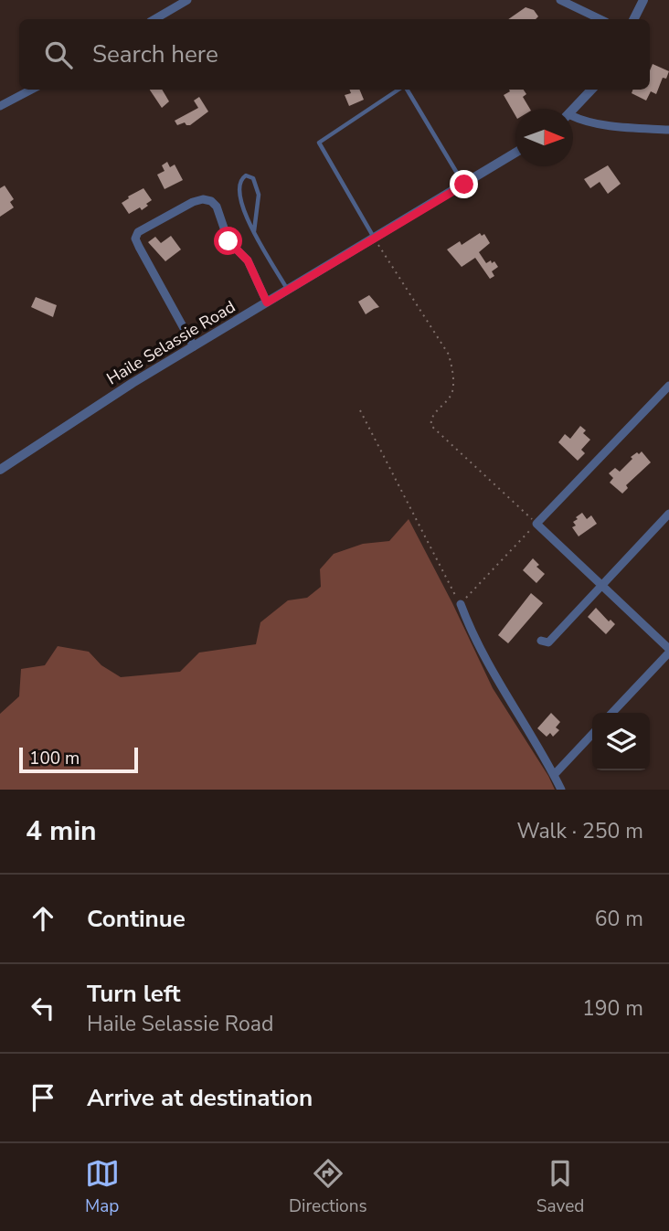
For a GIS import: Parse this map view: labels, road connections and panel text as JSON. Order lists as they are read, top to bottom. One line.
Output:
{"streets":{"street":["Haile Selassie Road"]},"scale_bar":"100 m","north":"right","page":{"search":"Search here","scale":"100 m","heading":["4 min","Walk · 250 m"],"list":[["Continue","60 m"],["Turn left","Haile Selassie Road","190 m"],"Arrive at destination"],"nav":["Map","Directions","Saved"]}}
